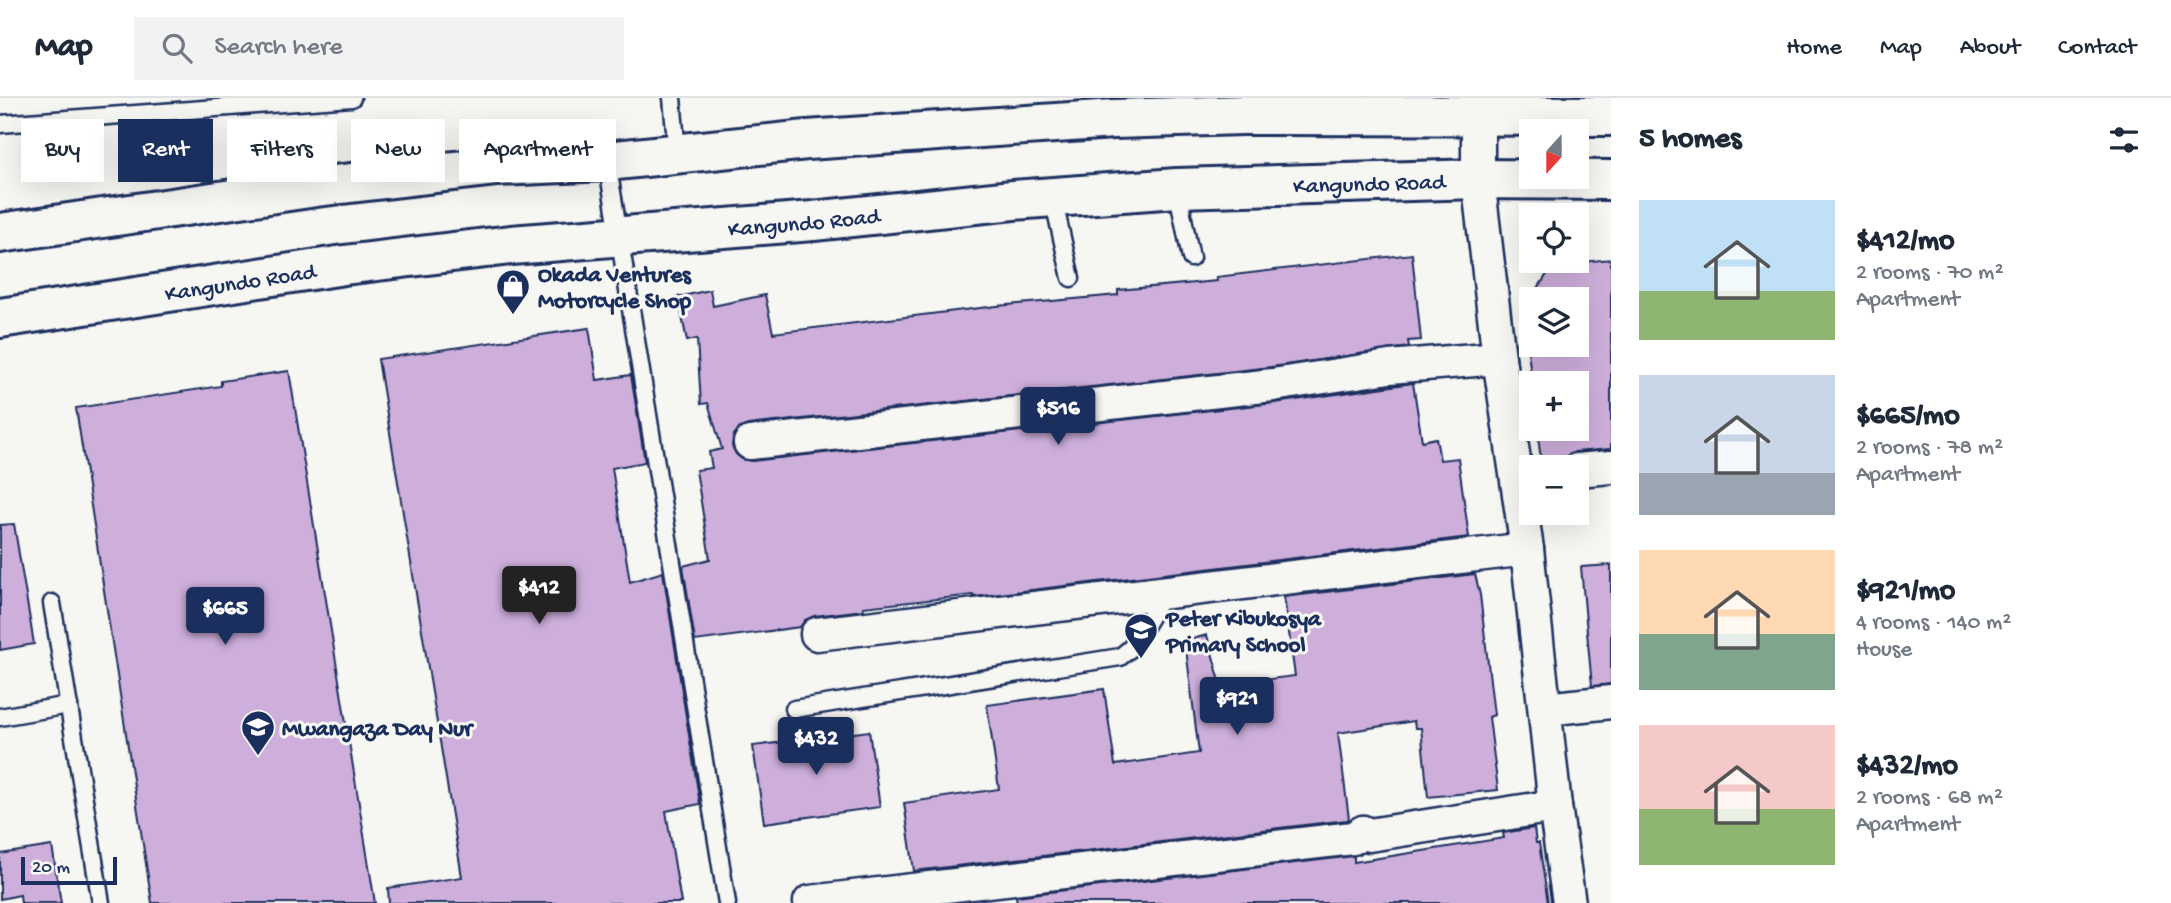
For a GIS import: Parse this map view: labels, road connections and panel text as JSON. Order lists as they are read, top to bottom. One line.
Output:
{"streets":{"highway":["Kangundo Road"]},"places":{"shop":["Okada Ventures Motorcycle Shop"],"school or university":["Peter Kibukosya Primary School","Mwangaza Day Nur"]},"scale_bar":"20 m","north":"bottom","page":{"header":"Map","search":"Search here","nav":["Home","Map","About","Contact"],"heading":"5 homes","map_buttons":["+","−"],"chip":["Buy","Rent","Filters","New","Apartment"],"list":[{"name":"$412/mo","note":"2 rooms · 70 m² · Apartment"},{"name":"$665/mo","note":"2 rooms · 78 m² · Apartment"},{"name":"$921/mo","note":"4 rooms · 140 m² · House"},{"name":"$432/mo","note":"2 rooms · 68 m² · Apartment"}],"price":["$516","$412","$665","$921","$432"],"scale":"20 m"}}
